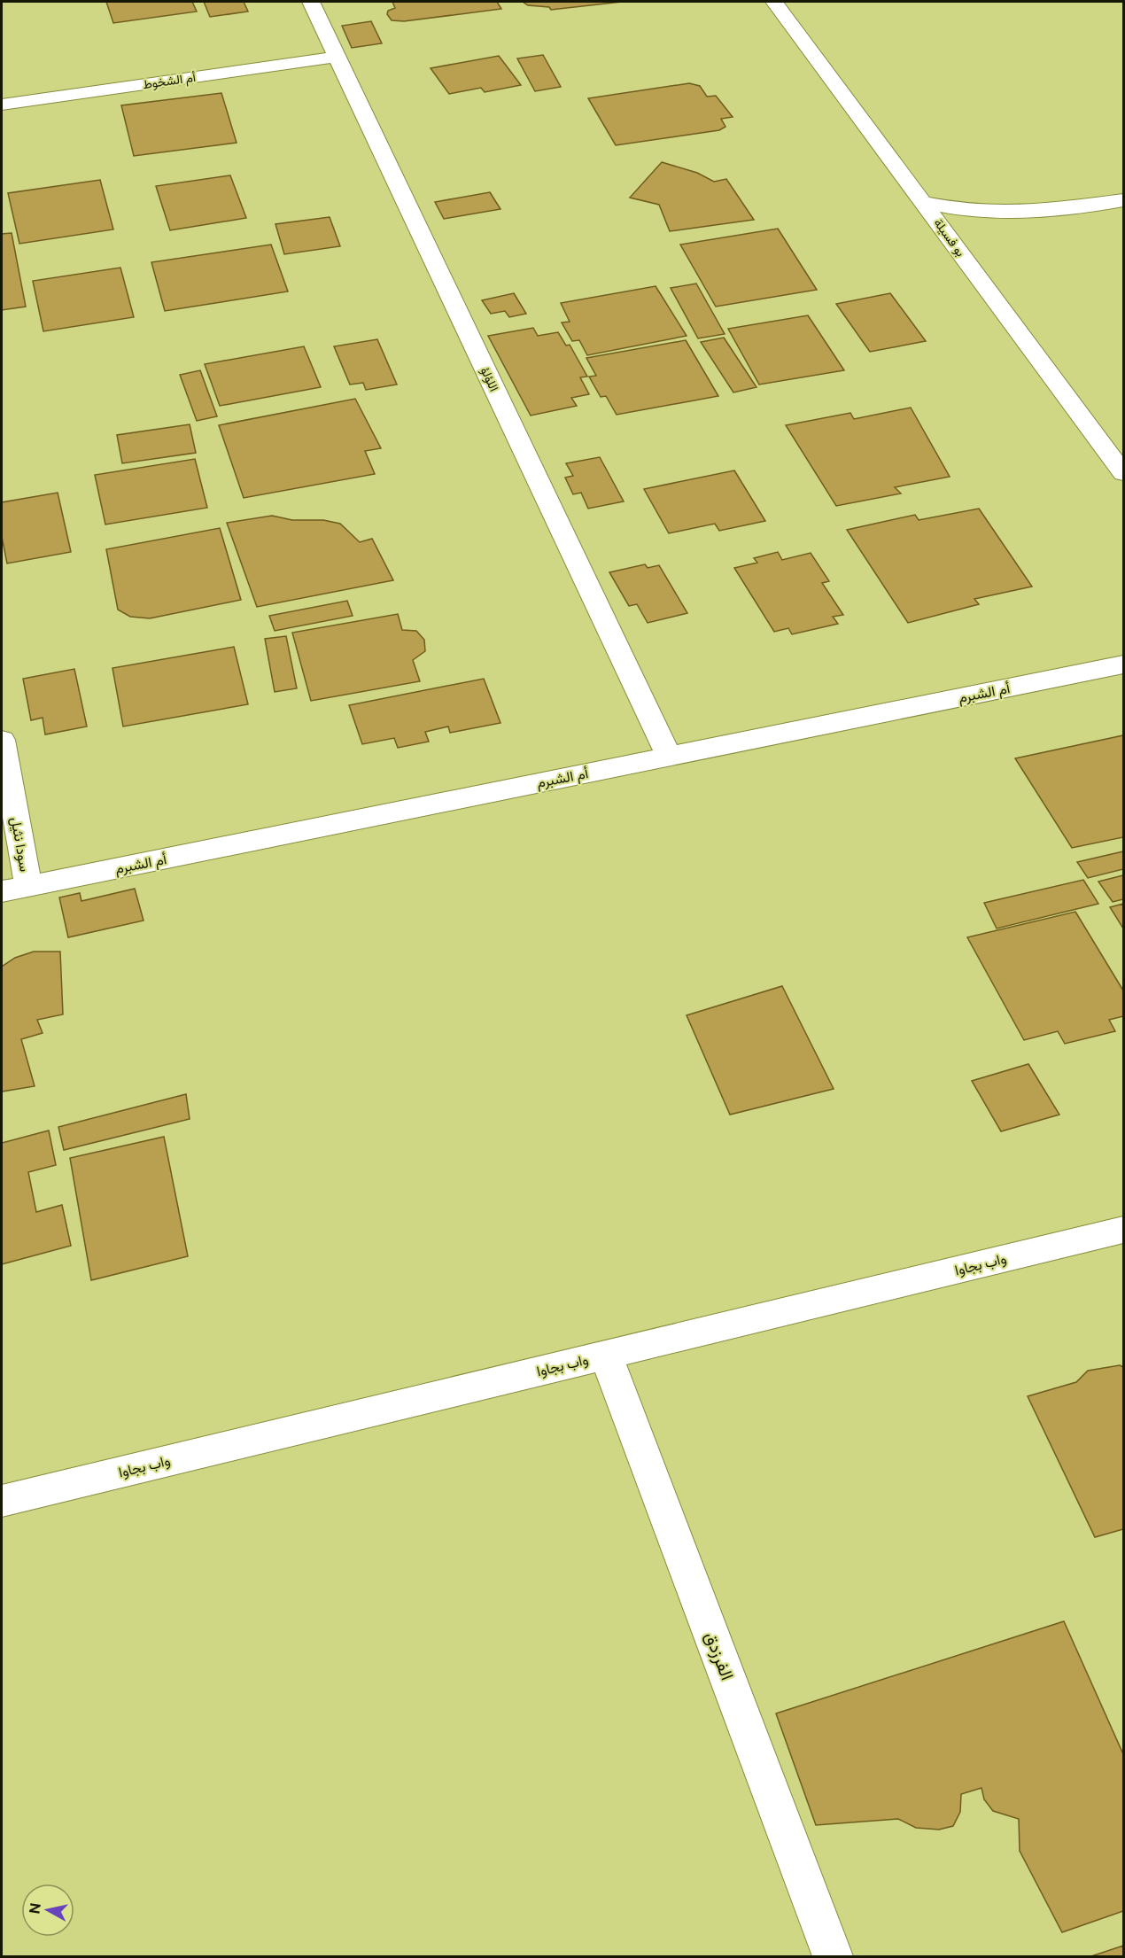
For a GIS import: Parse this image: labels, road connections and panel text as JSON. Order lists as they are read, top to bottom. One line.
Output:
{"streets":{"street":["أم الشخوط","بو فسيلة","اللؤلؤ","أم الشبرم","سودا نثيل","واب بجاوا","الفرزدق"]},"crossings":[["أم الشخوط","اللؤلؤ"],["اللؤلؤ","أم الشبرم"],["أم الشبرم","سودا نثيل"],["واب بجاوا","الفرزدق"]],"north":"left"}
